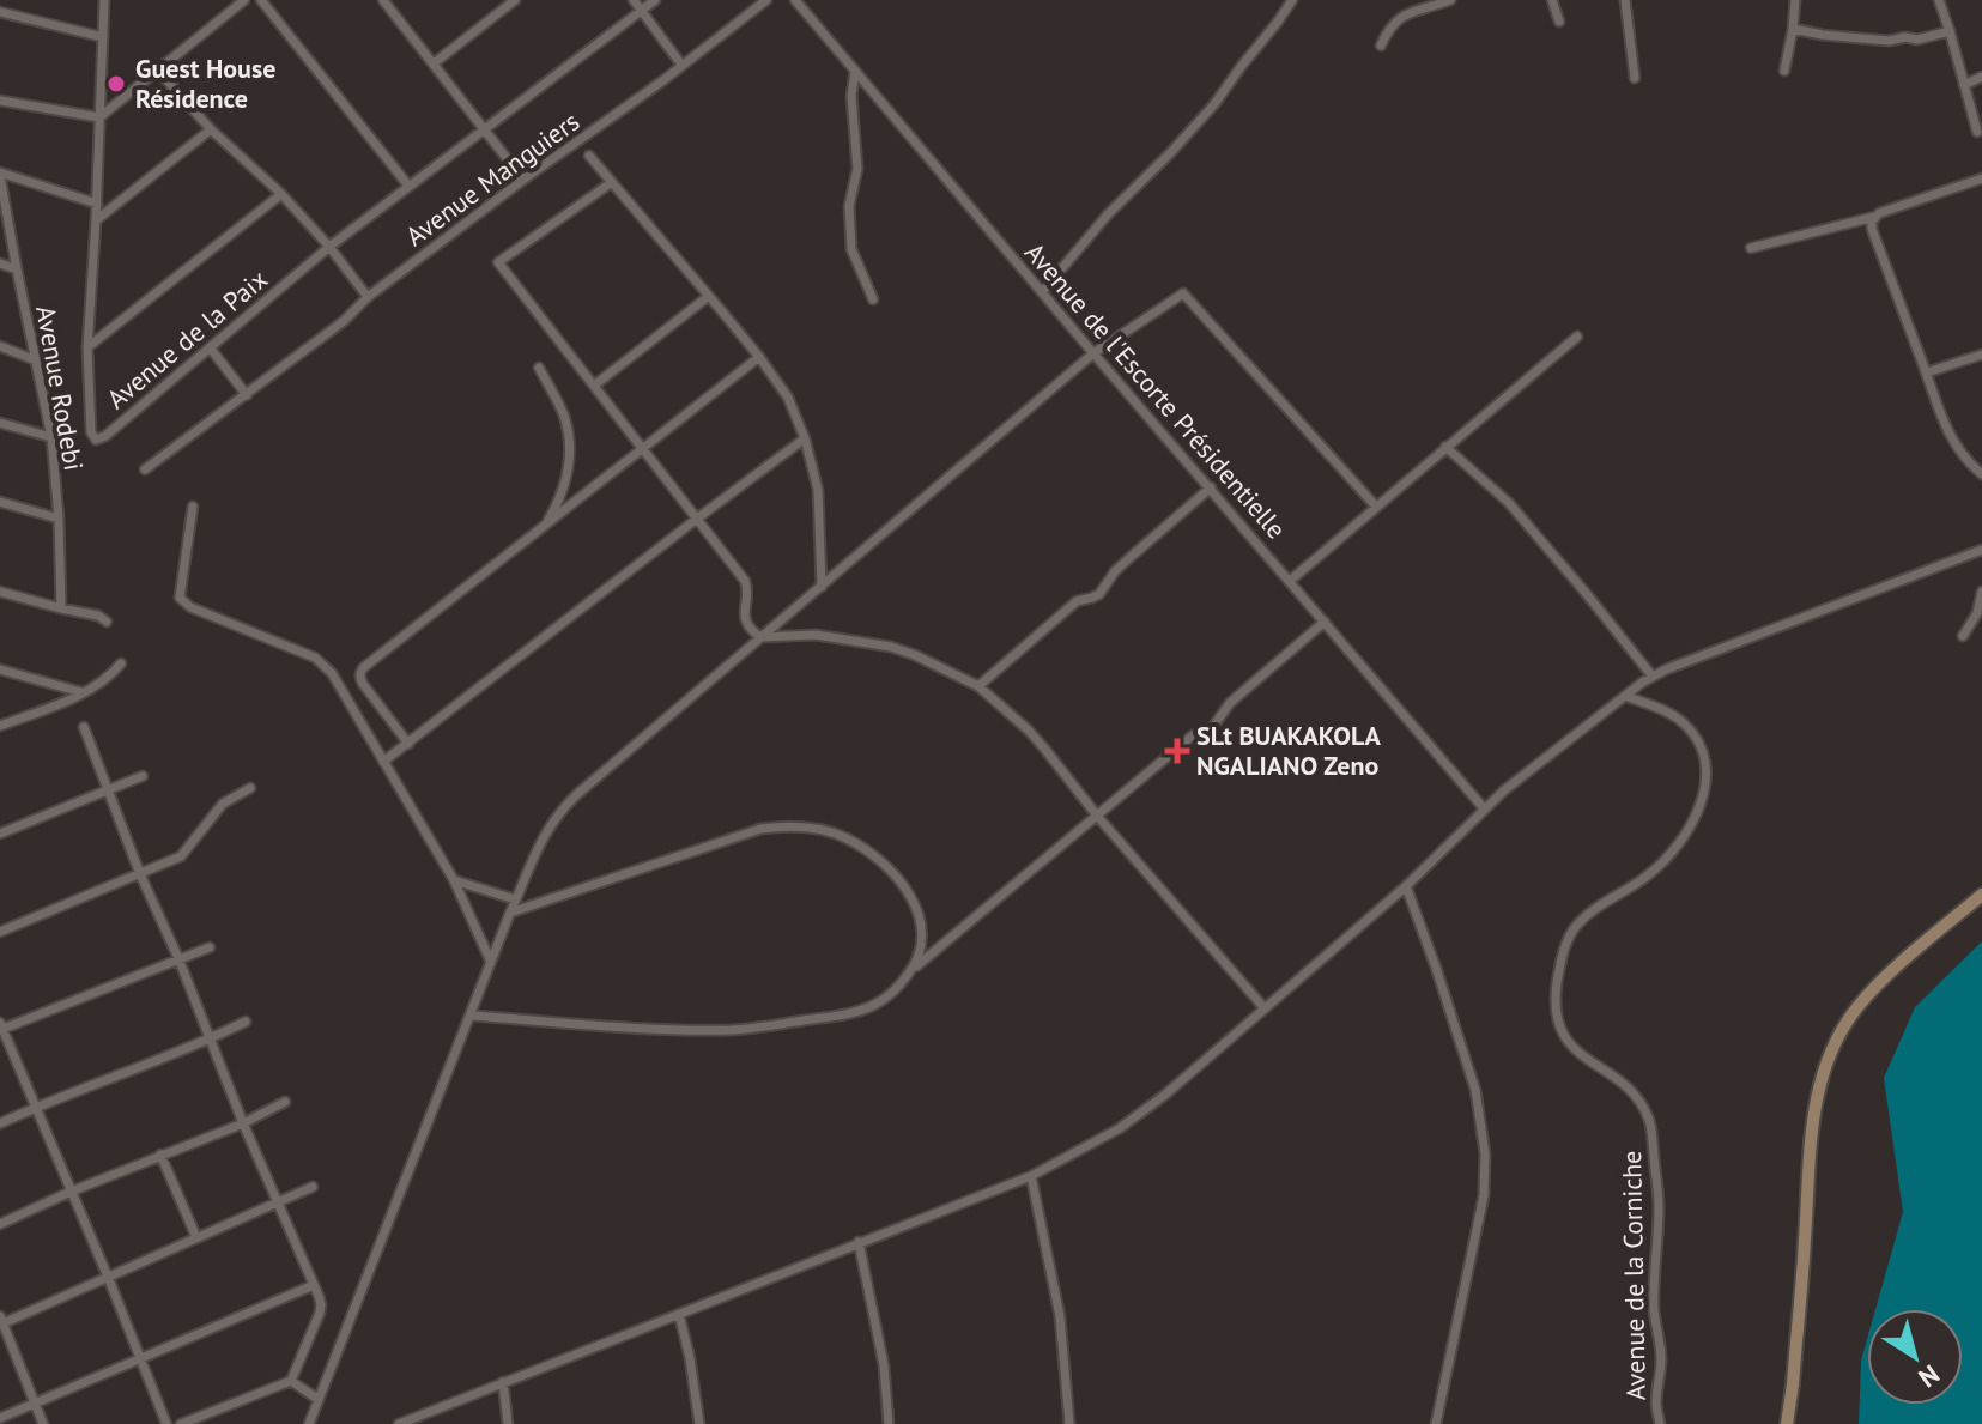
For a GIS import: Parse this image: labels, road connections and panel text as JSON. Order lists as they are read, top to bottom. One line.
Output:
{"streets":{"street":["Avenue Manguiers","Avenue de la Paix","Avenue Rodebi","Avenue de l'Escorte Présidentielle","Avenue de la Corniche"]},"places":{"other":["Guest House Résidence"],"health":["SLt BUAKAKOLA NGALIANO Zeno"]},"north":"bottom right"}
